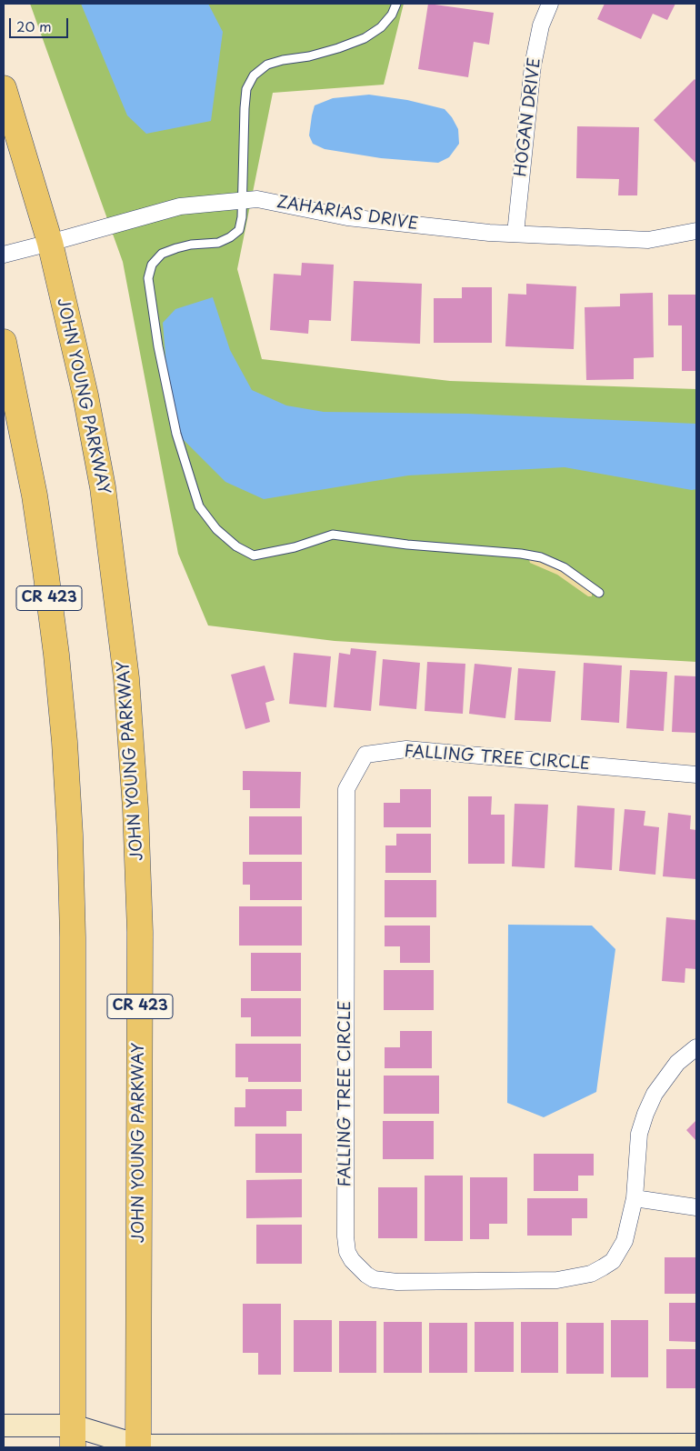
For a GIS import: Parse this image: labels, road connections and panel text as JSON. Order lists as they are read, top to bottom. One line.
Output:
{"streets":{"highway":["JOHN YOUNG PARKWAY","CR 423"],"street":["HOGAN DRIVE","ZAHARIAS DRIVE","FALLING TREE CIRCLE"]},"crossings":[["HOGAN DRIVE","ZAHARIAS DRIVE"],["ZAHARIAS DRIVE","JOHN YOUNG PARKWAY"]],"scale_bar":"20 m"}
